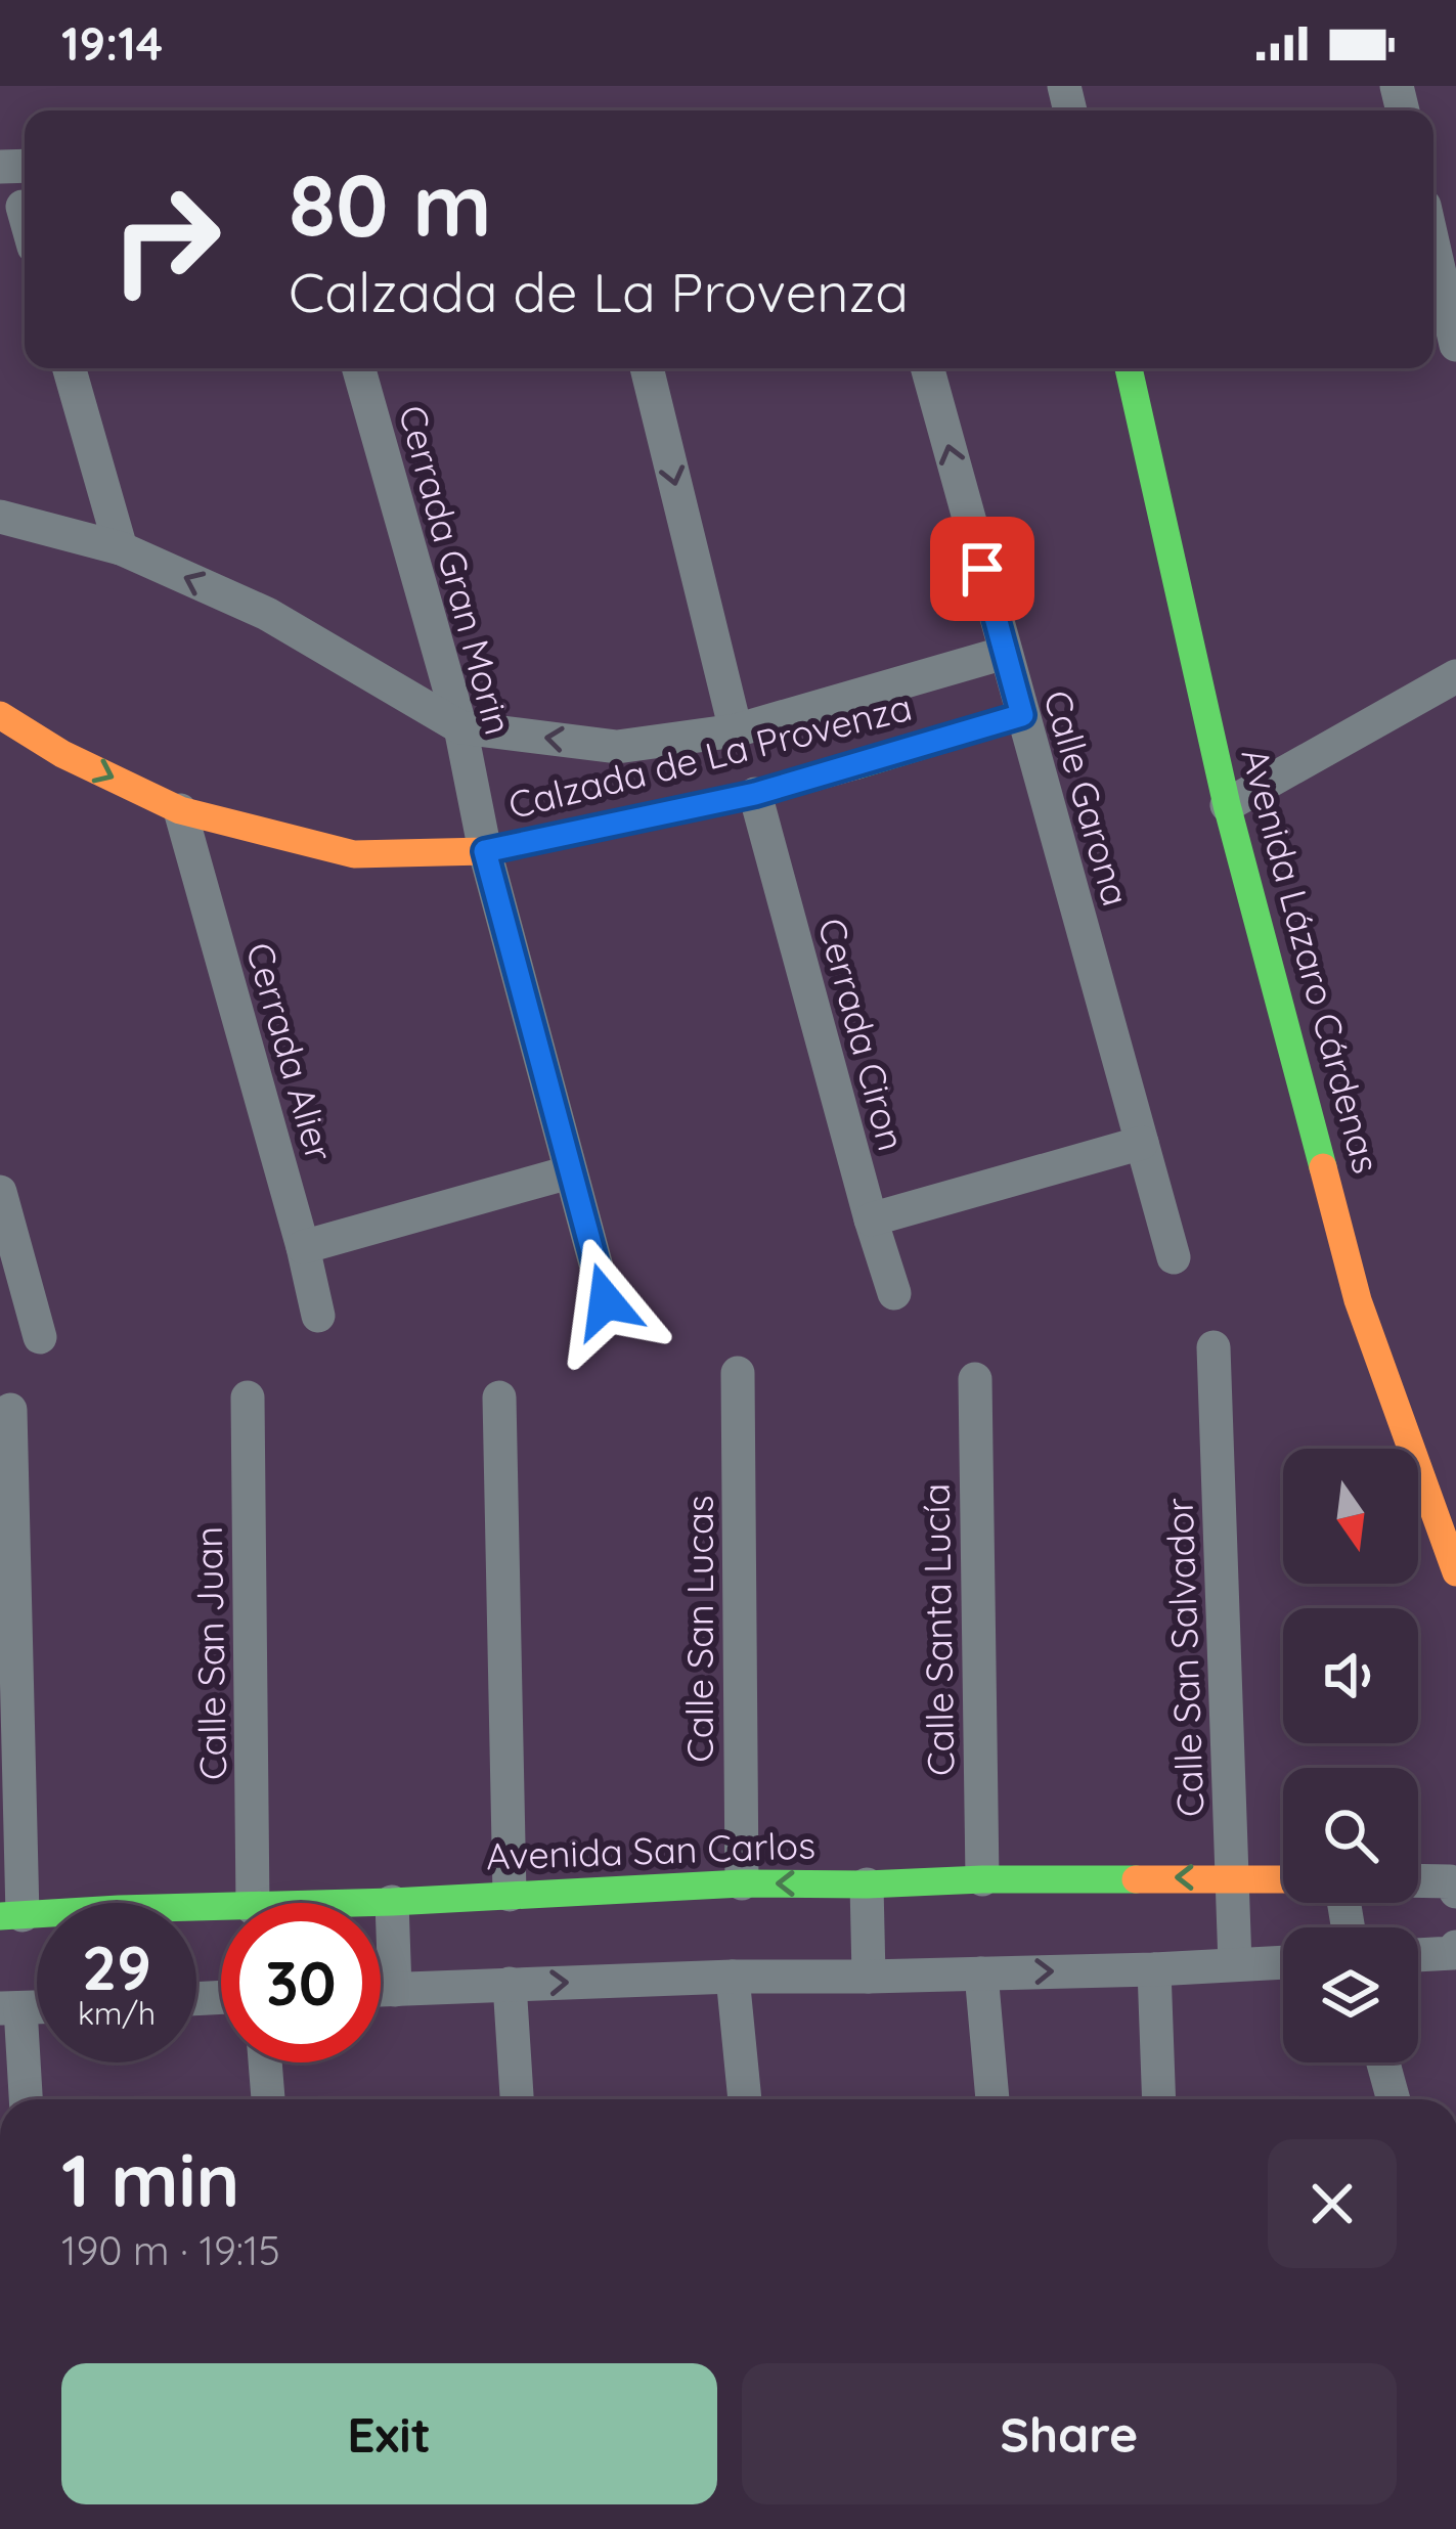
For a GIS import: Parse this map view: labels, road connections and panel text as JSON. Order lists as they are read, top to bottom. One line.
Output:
{"streets":{"street":["Cerrada Gran Morin","Calzada de La Provenza","Calle Garona","Avenida Lázaro Cárdenas","Cerrada Ciron","Cerrada Alier","Calle San Lucas","Calle Santa Lucía","Calle San Juan","Calle San Salvador","Avenida San Carlos"]},"crossings":[["Cerrada Gran Morin","Calzada de La Provenza"],["Calzada de La Provenza","Calle Garona"],["Calzada de La Provenza","Cerrada Ciron"],["Calzada de La Provenza","Cerrada Alier"],["Calle San Lucas","Avenida San Carlos"],["Calle Santa Lucía","Avenida San Carlos"],["Calle San Salvador","Avenida San Carlos"]],"north":"bottom","page":{"status":"19:14","turn":["80 m","Calzada de La Provenza"],"speed":"29 km/h","limit":"30","heading":["1 min","190 m · 19:15"],"buttons":["Exit","Share"]}}
